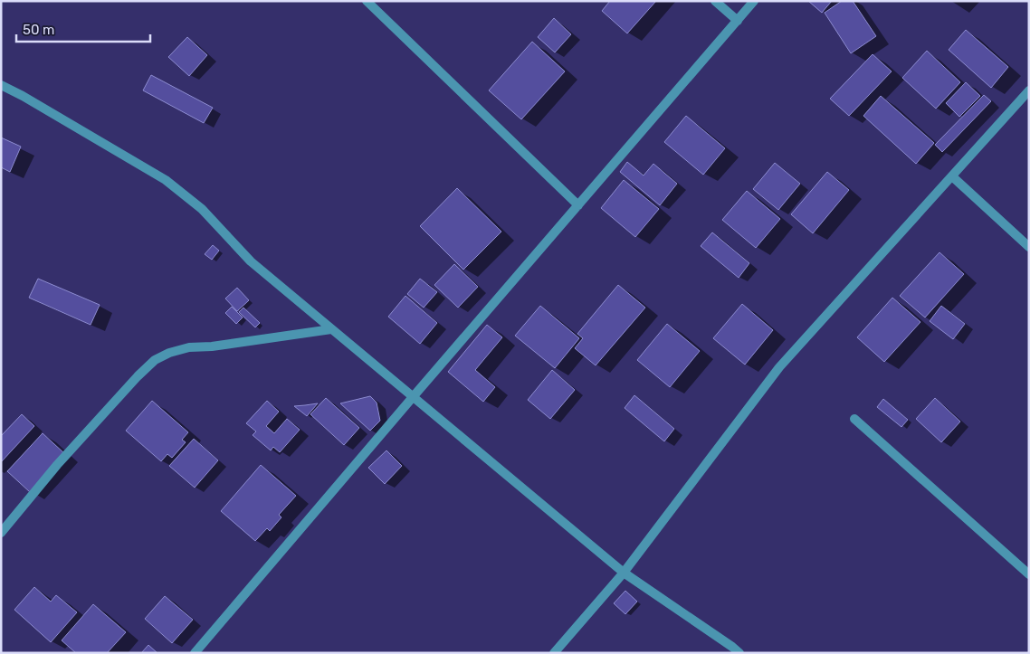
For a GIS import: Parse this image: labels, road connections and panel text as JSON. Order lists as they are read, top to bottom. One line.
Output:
{"scale_bar":"50 m"}
